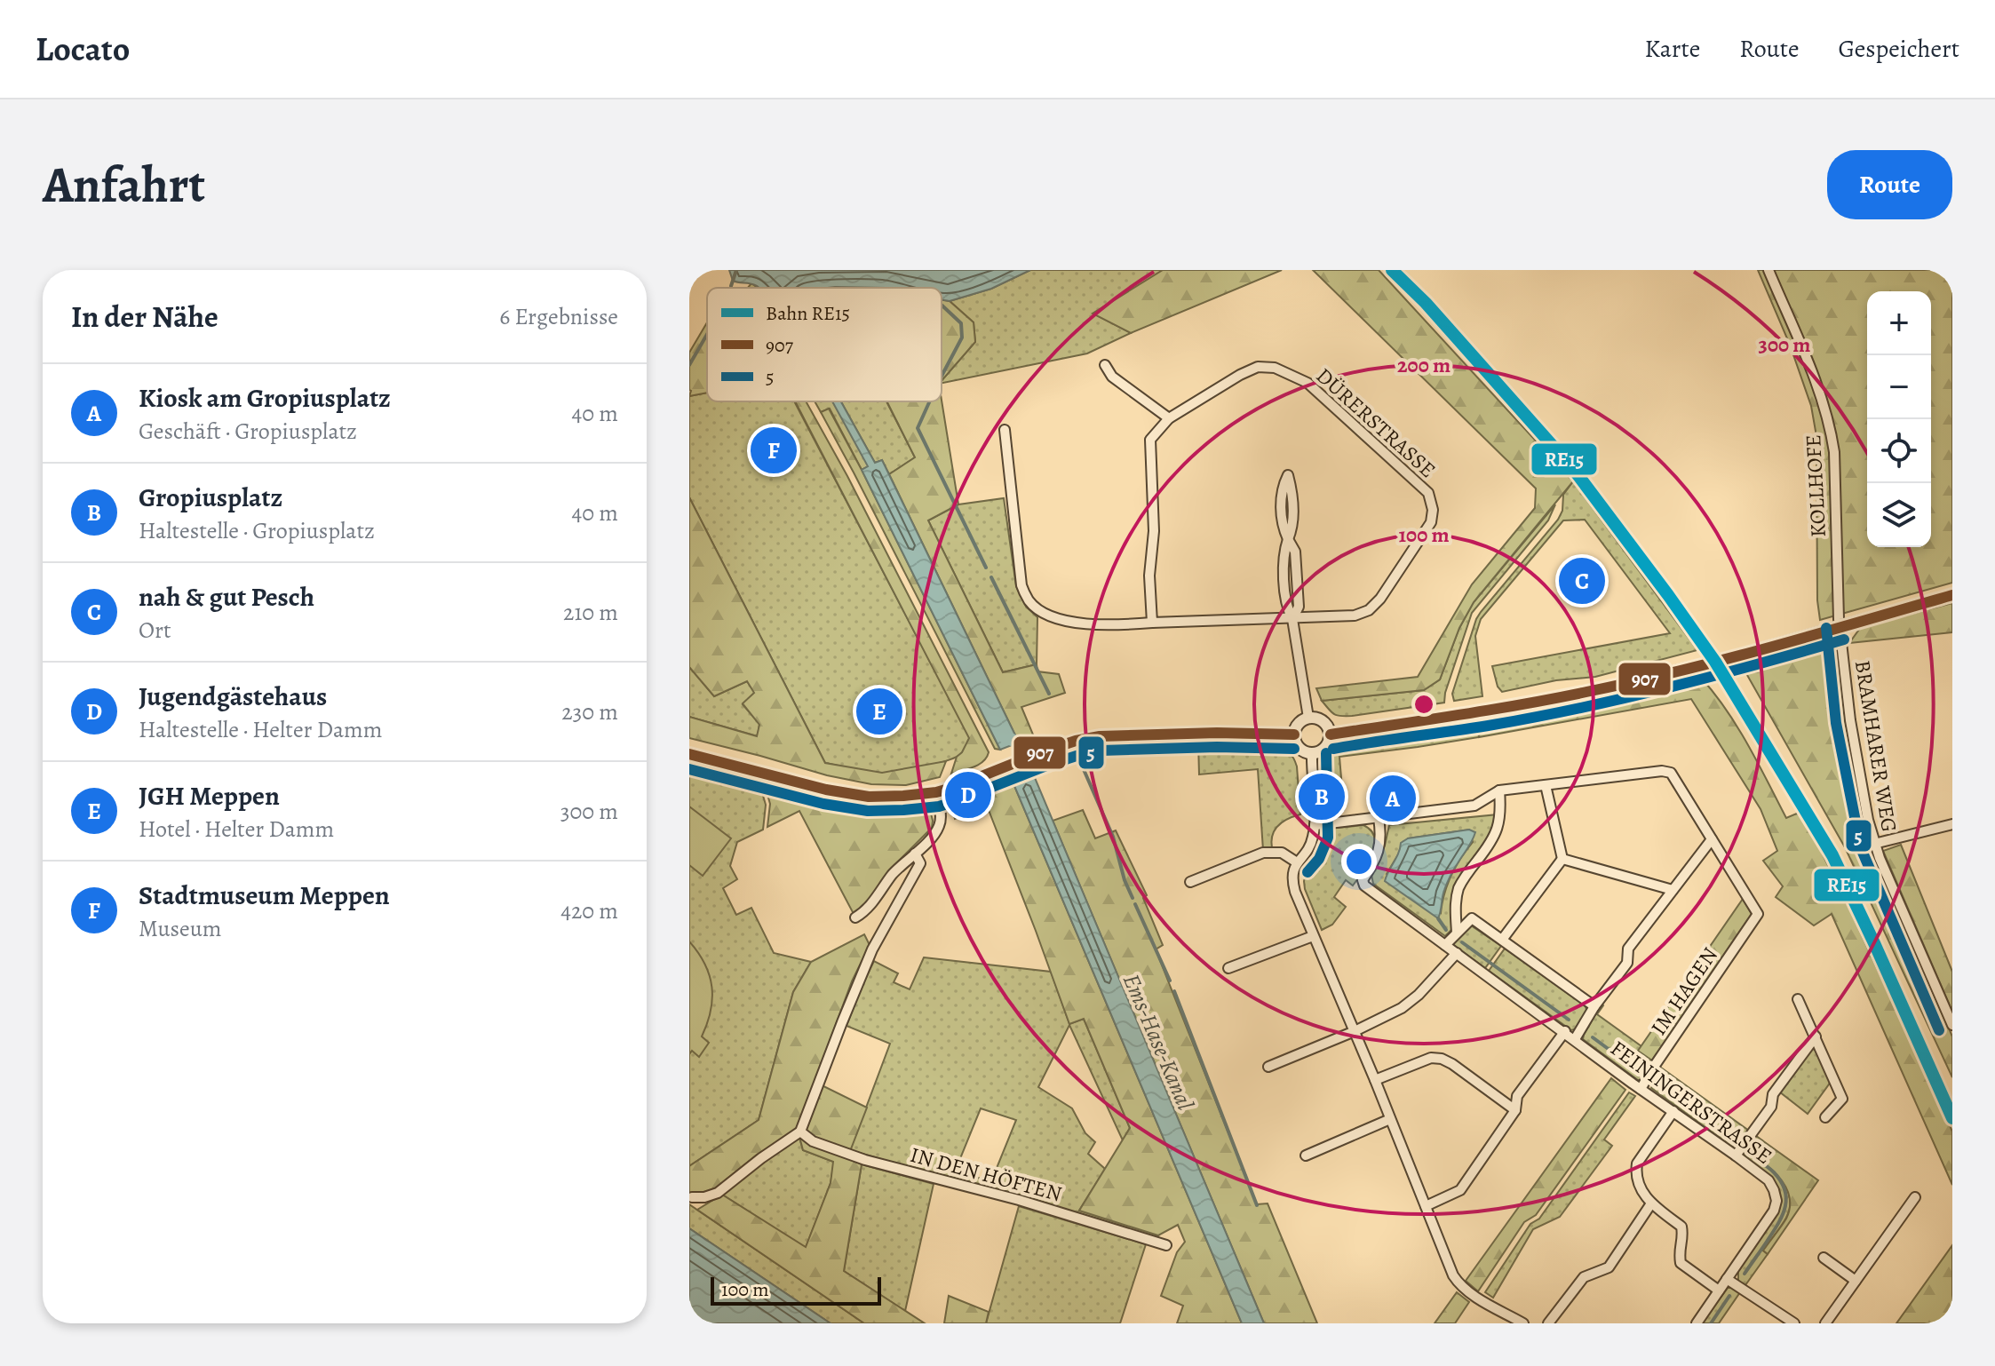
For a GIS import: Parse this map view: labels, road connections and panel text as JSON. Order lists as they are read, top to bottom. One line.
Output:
{"streets":{"street":["DÜRERSTRASSE","KOLLHOFE","BRAMHARER WEG","IM HAGEN","FEININGERSTRASSE","IN DEN HÖFTEN"]},"crossings":[["KOLLHOFE","BRAMHARER WEG"],["IM HAGEN","FEININGERSTRASSE"]],"water":["Ems-Hase-Kanal"],"lines":["rail line RE15","transit line 907","transit line 5"],"legend":["Bahn RE15","907","5"],"scale_bar":"100 m","page":{"header":"Locato","nav":["Karte","Route","Gespeichert"],"buttons":"Route","title":"Anfahrt","heading":["In der Nähe","6 Ergebnisse"],"map_buttons":["+","−"],"list":[{"mark":"A","name":"Kiosk am Gropiusplatz","note":"Geschäft · Gropiusplatz","value":"40 m"},{"mark":"B","name":"Gropiusplatz","note":"Haltestelle · Gropiusplatz","value":"40 m"},{"mark":"C","name":"nah & gut Pesch","note":"Ort","value":"210 m"},{"mark":"D","name":"Jugendgästehaus","note":"Haltestelle · Helter Damm","value":"230 m"},{"mark":"E","name":"JGH Meppen","note":"Hotel · Helter Damm","value":"300 m"},{"mark":"F","name":"Stadtmuseum Meppen","note":"Museum","value":"420 m"}],"pins":["F","C","E","D","B","A"],"scale":"100 m"},"rings":["300 m","200 m","100 m"]}
